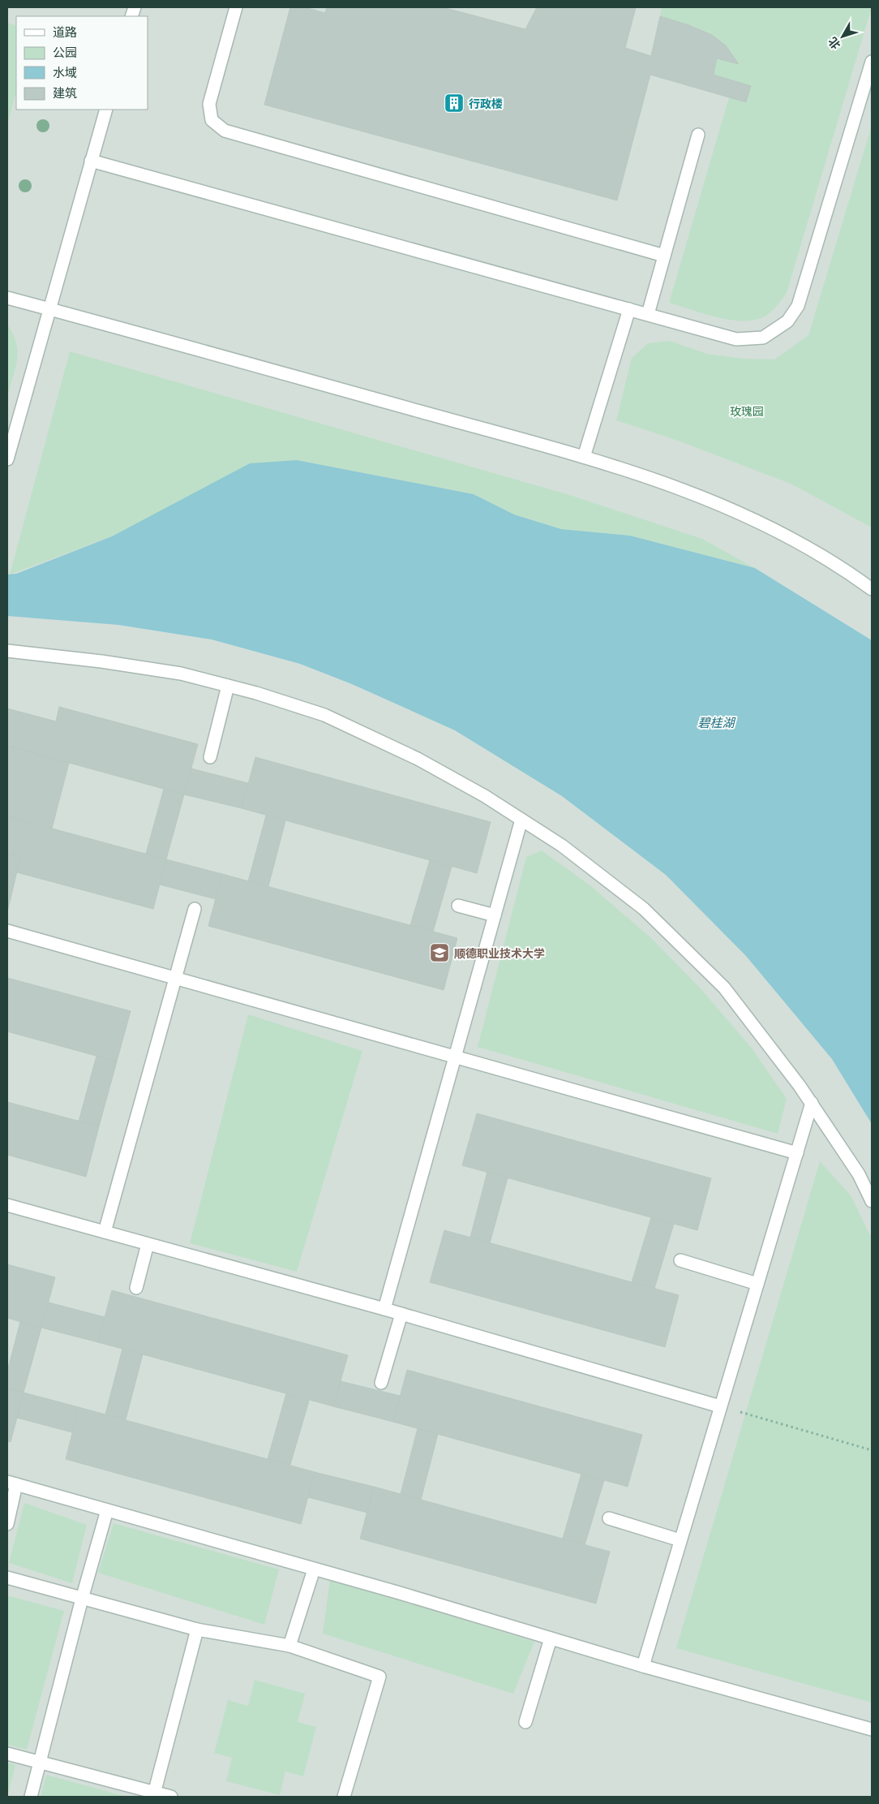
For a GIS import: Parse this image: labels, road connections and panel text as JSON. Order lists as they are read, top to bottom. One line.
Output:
{"water":["碧桂湖"],"parks":["玫瑰园"],"places":{"building":["行政楼"],"school or university":["顺德职业技术大学"]},"legend":["道路","公园","水域","建筑"],"north":"bottom left"}
